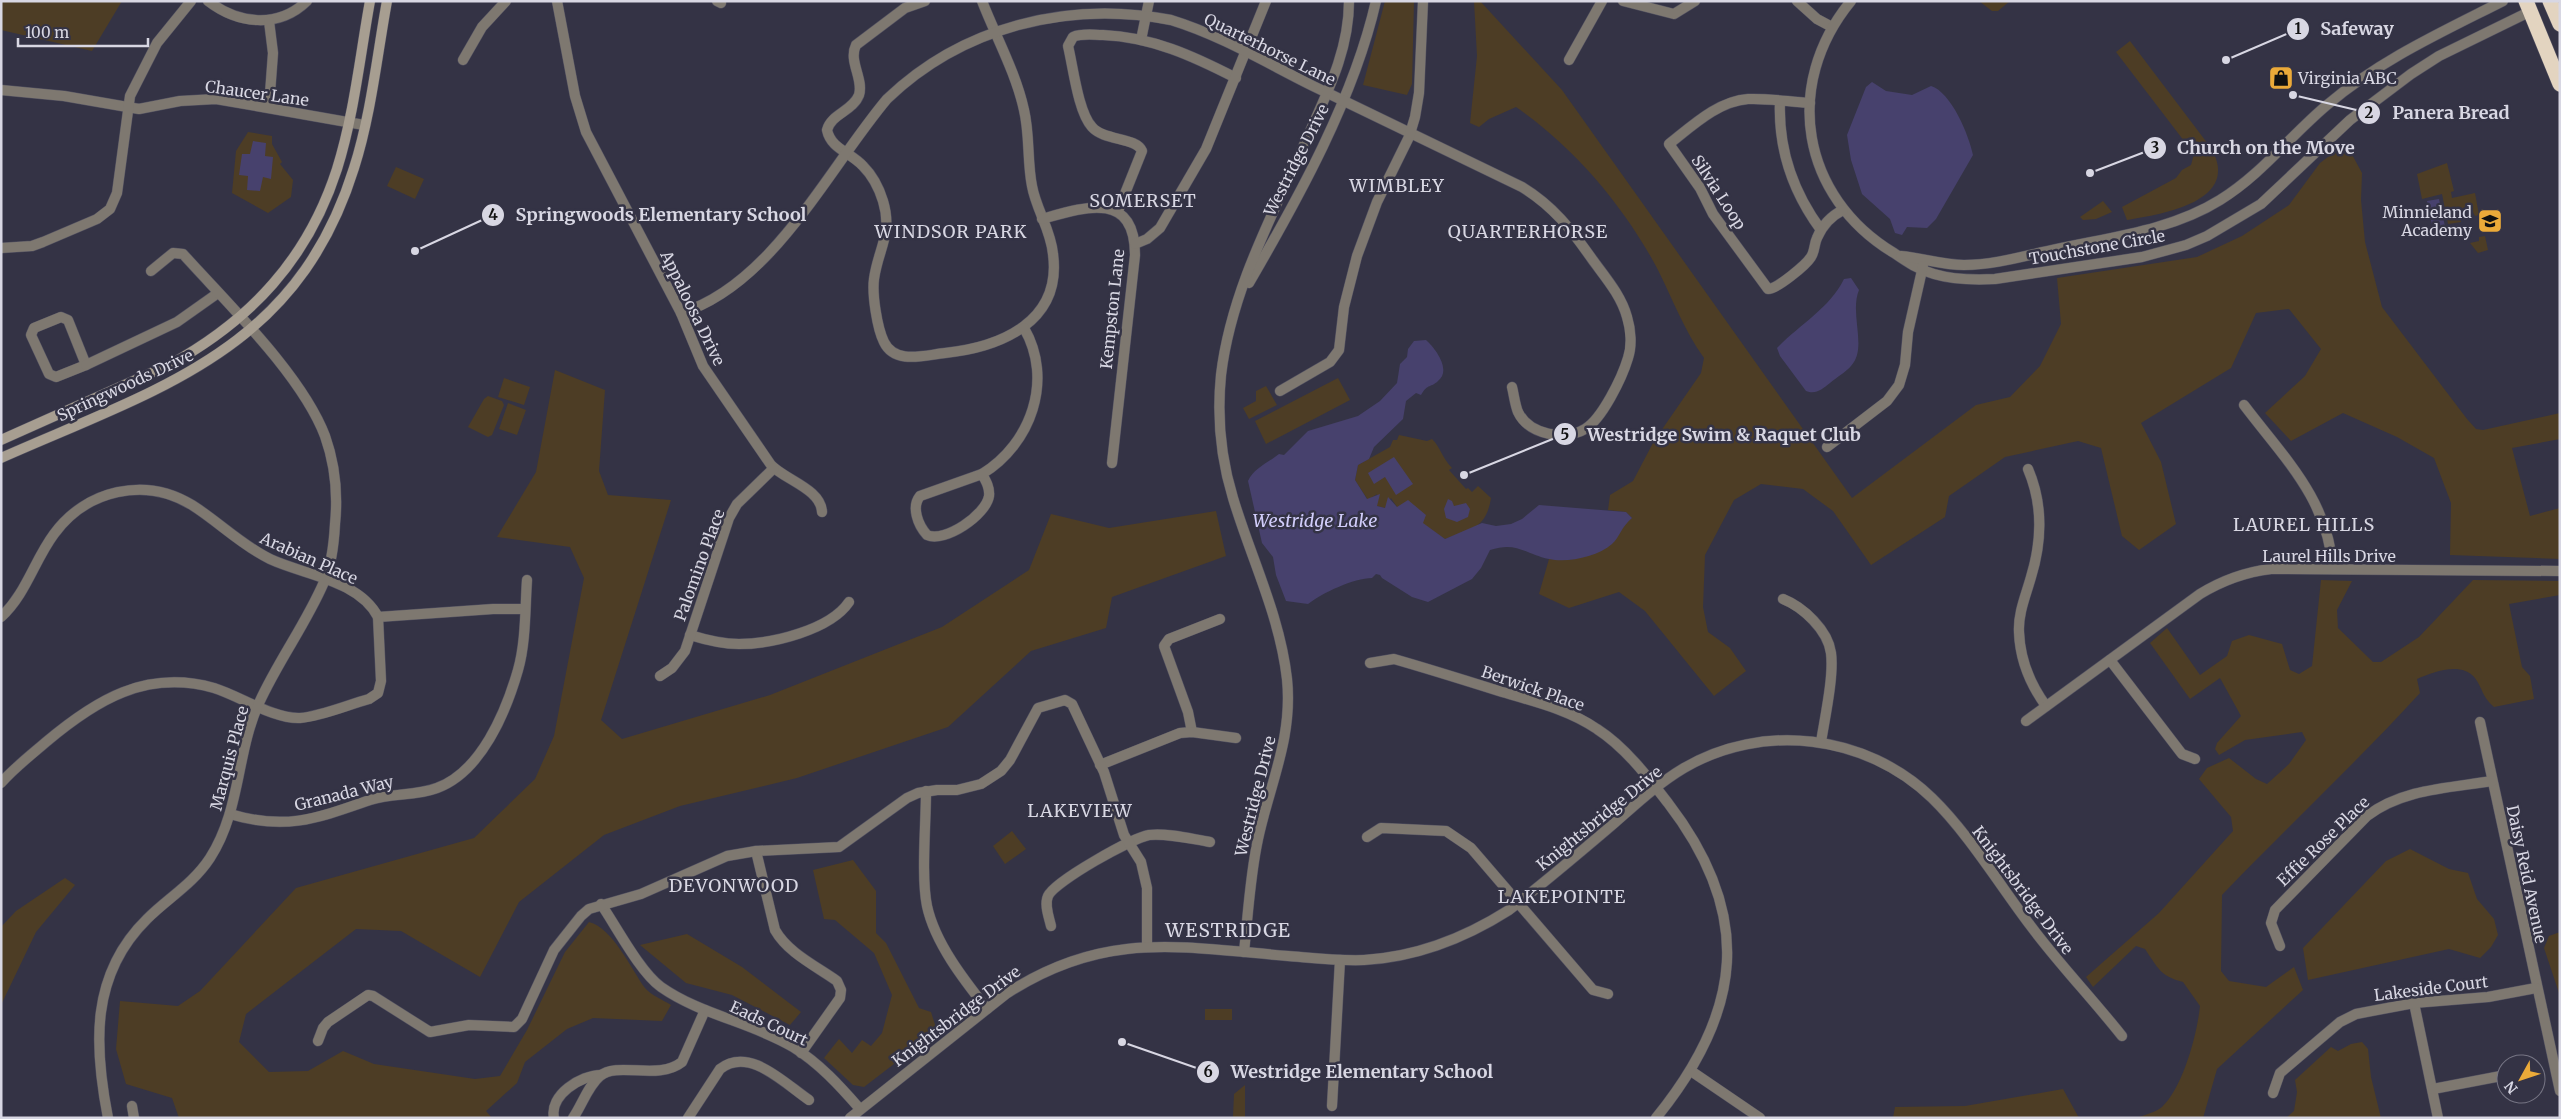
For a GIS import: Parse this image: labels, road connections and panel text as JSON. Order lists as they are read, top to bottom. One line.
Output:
{"streets":{"street":["Quarterhorse Lane","Chaucer Lane","Westridge Drive","Silvia Loop","Touchstone Circle","Appaloosa Drive","Kempston Lane","Springwoods Drive","Laurel Hills Drive","Arabian Place","Palomino Place","Berwick Place","Marquis Place","Granada Way","Knightsbridge Drive","Effie Rose Place","Daisy Reid Avenue","Lakeside Court","Eads Court"]},"crossings":[["Quarterhorse Lane","Westridge Drive"],["Quarterhorse Lane","Appaloosa Drive"],["Chaucer Lane","Springwoods Drive"],["Westridge Drive","Knightsbridge Drive"],["Silvia Loop","Touchstone Circle"],["Appaloosa Drive","Palomino Place"],["Springwoods Drive","Marquis Place"],["Arabian Place","Marquis Place"],["Berwick Place","Knightsbridge Drive"],["Marquis Place","Granada Way"],["Knightsbridge Drive","Eads Court"],["Effie Rose Place","Daisy Reid Avenue"],["Daisy Reid Avenue","Lakeside Court"]],"districts":["WIMBLEY","SOMERSET","WINDSOR PARK","QUARTERHORSE","LAUREL HILLS","LAKEVIEW","DEVONWOOD","LAKEPOINTE","WESTRIDGE"],"water":["Westridge Lake"],"places":{"other":["Safeway","Panera Bread","Church on the Move","Springwoods Elementary School","Westridge Swim & Raquet Club","Westridge Elementary School"],"shop":["Virginia ABC"],"school or university":["Minnieland Academy"]},"scale_bar":"100 m","north":"bottom left"}
